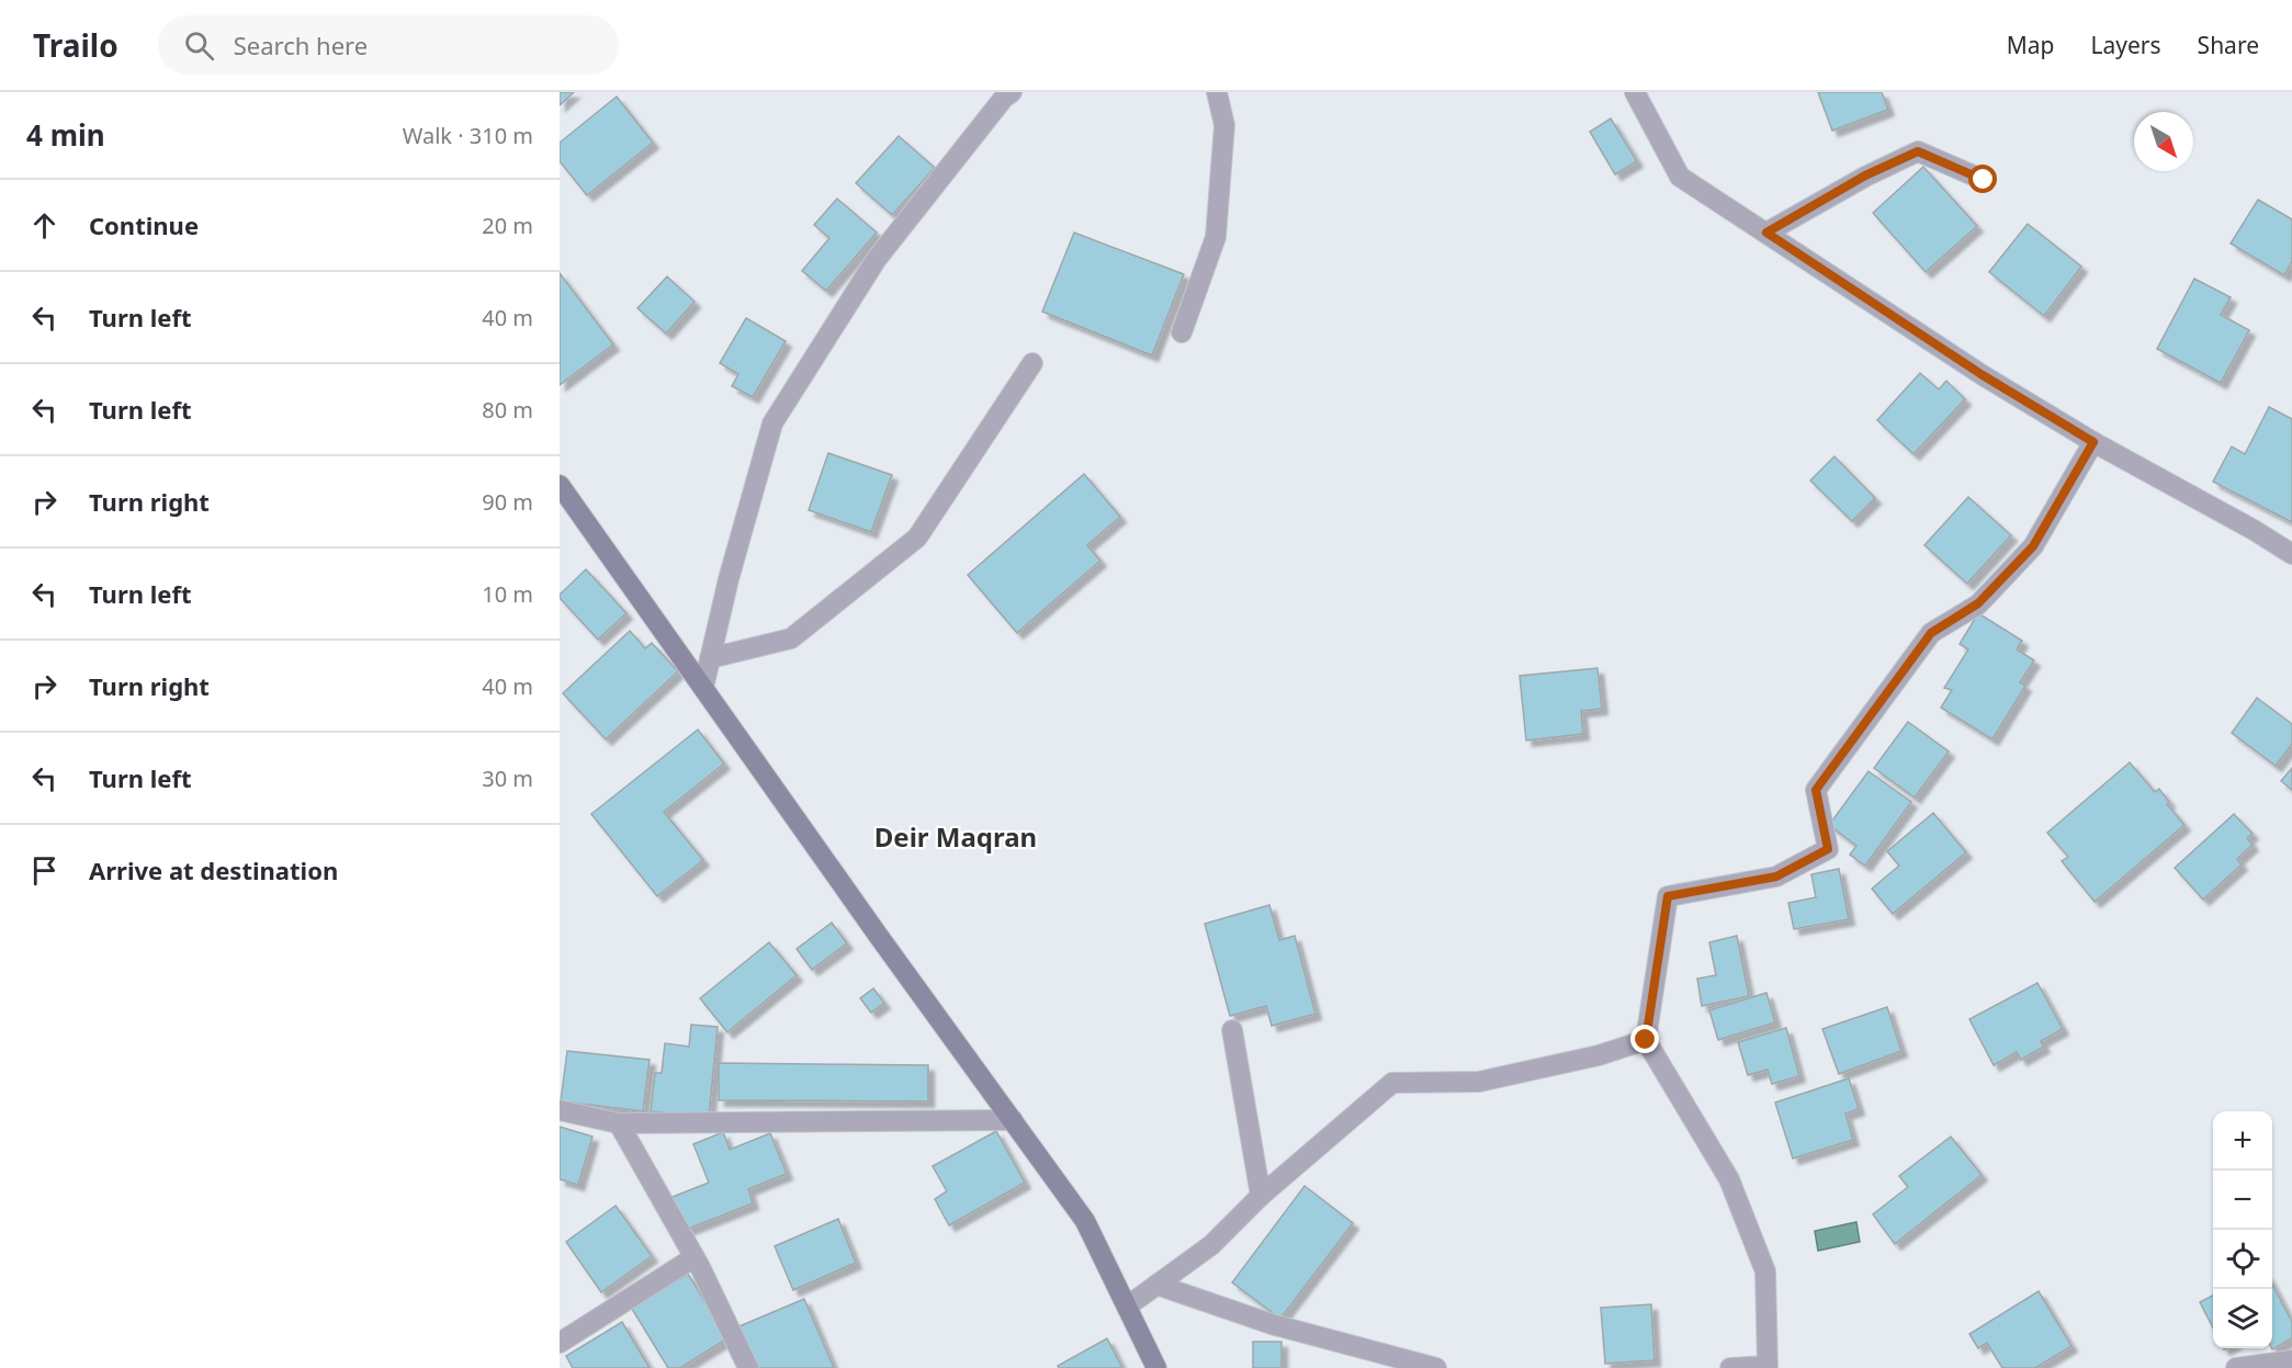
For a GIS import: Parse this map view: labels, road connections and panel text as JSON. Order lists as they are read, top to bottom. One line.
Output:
{"districts":["Deir Maqran"],"north":"bottom right","page":{"header":"Trailo","search":"Search here","nav":["Map","Layers","Share"],"heading":["4 min","Walk · 310 m"],"list":[["Continue","20 m"],["Turn left","40 m"],["Turn left","80 m"],["Turn right","90 m"],["Turn left","10 m"],["Turn right","40 m"],["Turn left","30 m"],"Arrive at destination"],"map_buttons":["+","−"]}}
